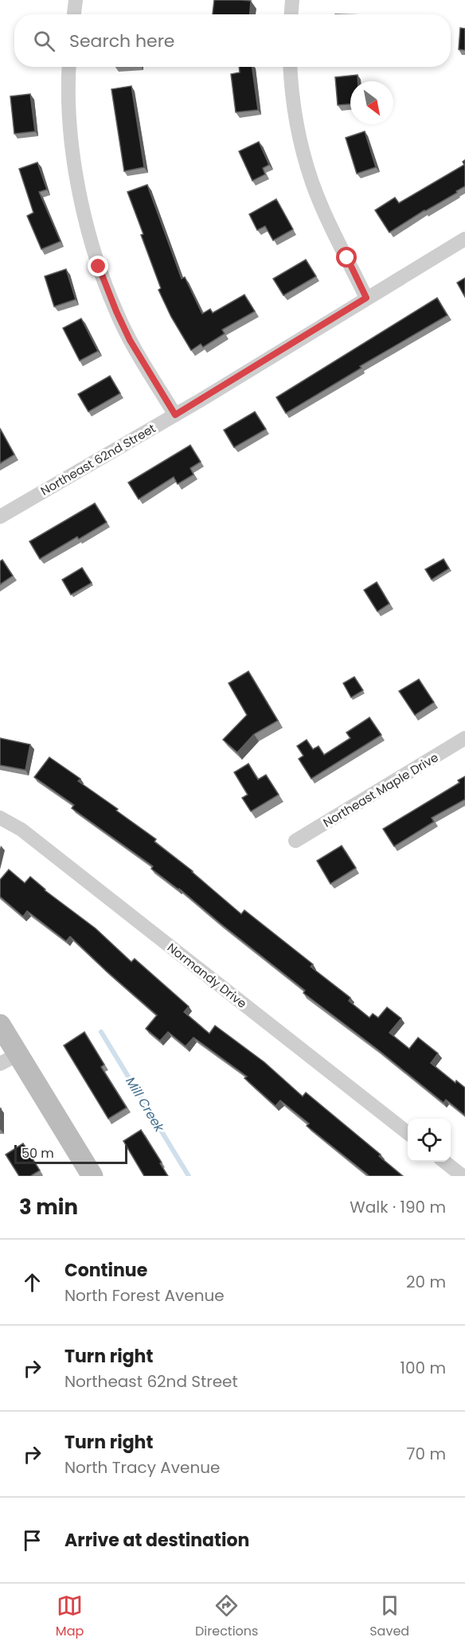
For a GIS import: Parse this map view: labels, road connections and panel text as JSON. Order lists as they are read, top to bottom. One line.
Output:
{"streets":{"street":["Northeast 62nd Street","Northeast Maple Drive","Normandy Drive"]},"water":["Mill Creek"],"scale_bar":"50 m","north":"bottom right","page":{"search":"Search here","scale":"50 m","heading":["3 min","Walk · 190 m"],"list":[["Continue","North Forest Avenue","20 m"],["Turn right","Northeast 62nd Street","100 m"],["Turn right","North Tracy Avenue","70 m"],"Arrive at destination"],"nav":["Map","Directions","Saved"]}}
